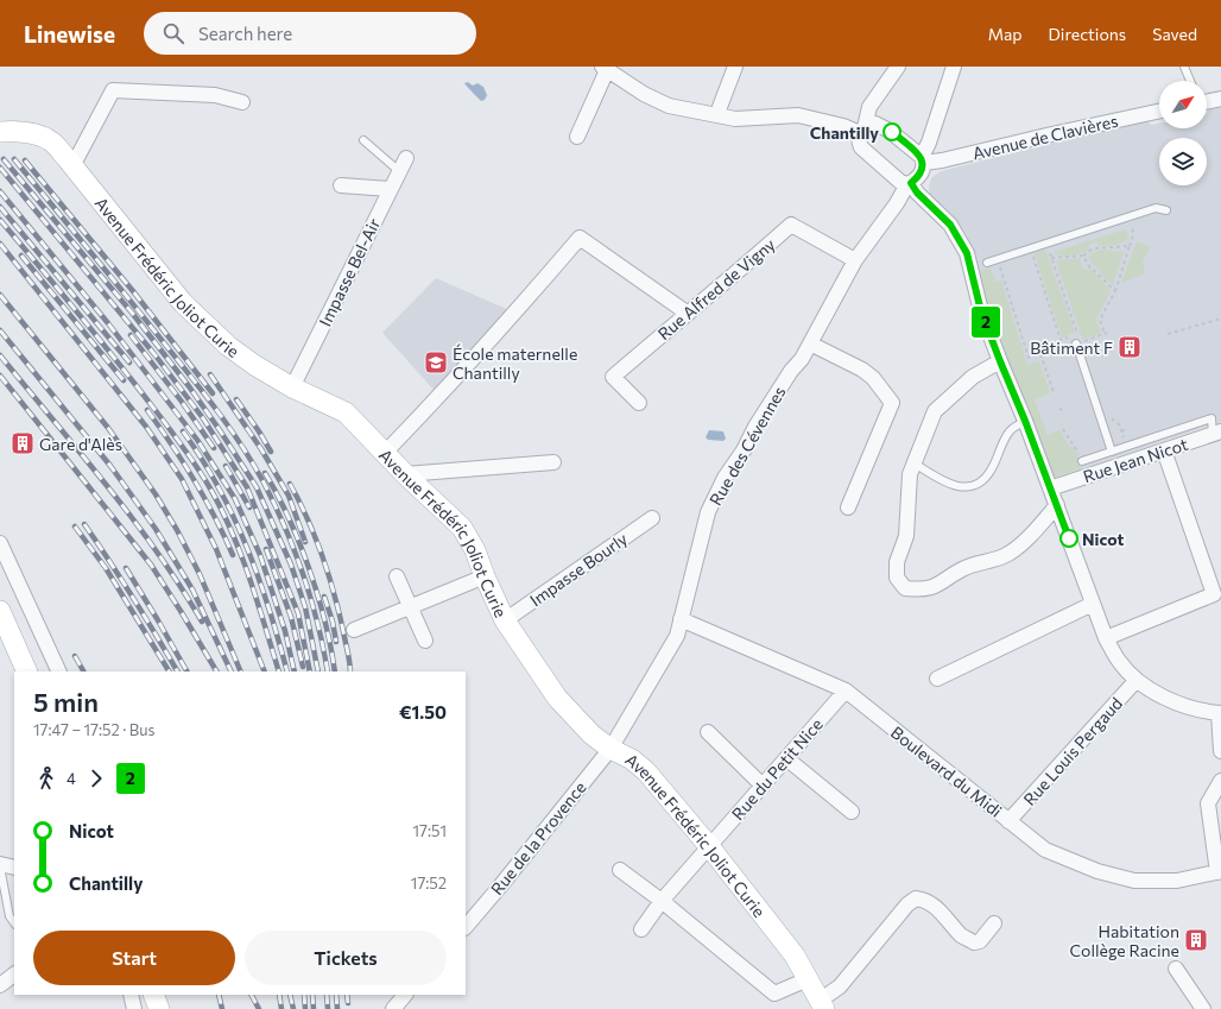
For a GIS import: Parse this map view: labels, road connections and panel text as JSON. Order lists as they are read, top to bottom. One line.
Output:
{"streets":{"street":["Avenue de Clavières","Impasse Bel-Air","Avenue Frédéric Joliot Curie","Rue Alfred de Vigny","Rue des Cévennes","Rue Jean Nicot","Impasse Bourly","Rue Louis Pergaud","Rue du Petit Nice","Boulevard du Midi","Rue de la Provence"]},"crossings":[["Avenue de Clavières","Rue des Cévennes"],["Impasse Bel-Air","Avenue Frédéric Joliot Curie"],["Avenue Frédéric Joliot Curie","Rue des Cévennes"],["Avenue Frédéric Joliot Curie","Impasse Bourly"],["Avenue Frédéric Joliot Curie","Rue du Petit Nice"],["Avenue Frédéric Joliot Curie","Rue de la Provence"],["Rue Alfred de Vigny","Rue des Cévennes"],["Rue des Cévennes","Boulevard du Midi"],["Rue des Cévennes","Rue de la Provence"],["Rue Louis Pergaud","Boulevard du Midi"],["Rue du Petit Nice","Boulevard du Midi"]],"places":{"other":["Chantilly","Nicot"],"building":["Bâtiment F","Gare d'Alès","Habitation Collège Racine"],"school or university":["École maternelle Chantilly"]},"lines":["bus line 2"],"north":"top right","page":{"header":"Linewise","search":"Search here","nav":["Map","Directions","Saved"],"on_map":"2","heading":["5 min","17:47 – 17:52 · Bus","€1.50"],"legs":["4","2"],"list":[{"name":"Nicot","value":"17:51"},{"name":"Chantilly","value":"17:52"}],"buttons":["Start","Tickets"]}}
